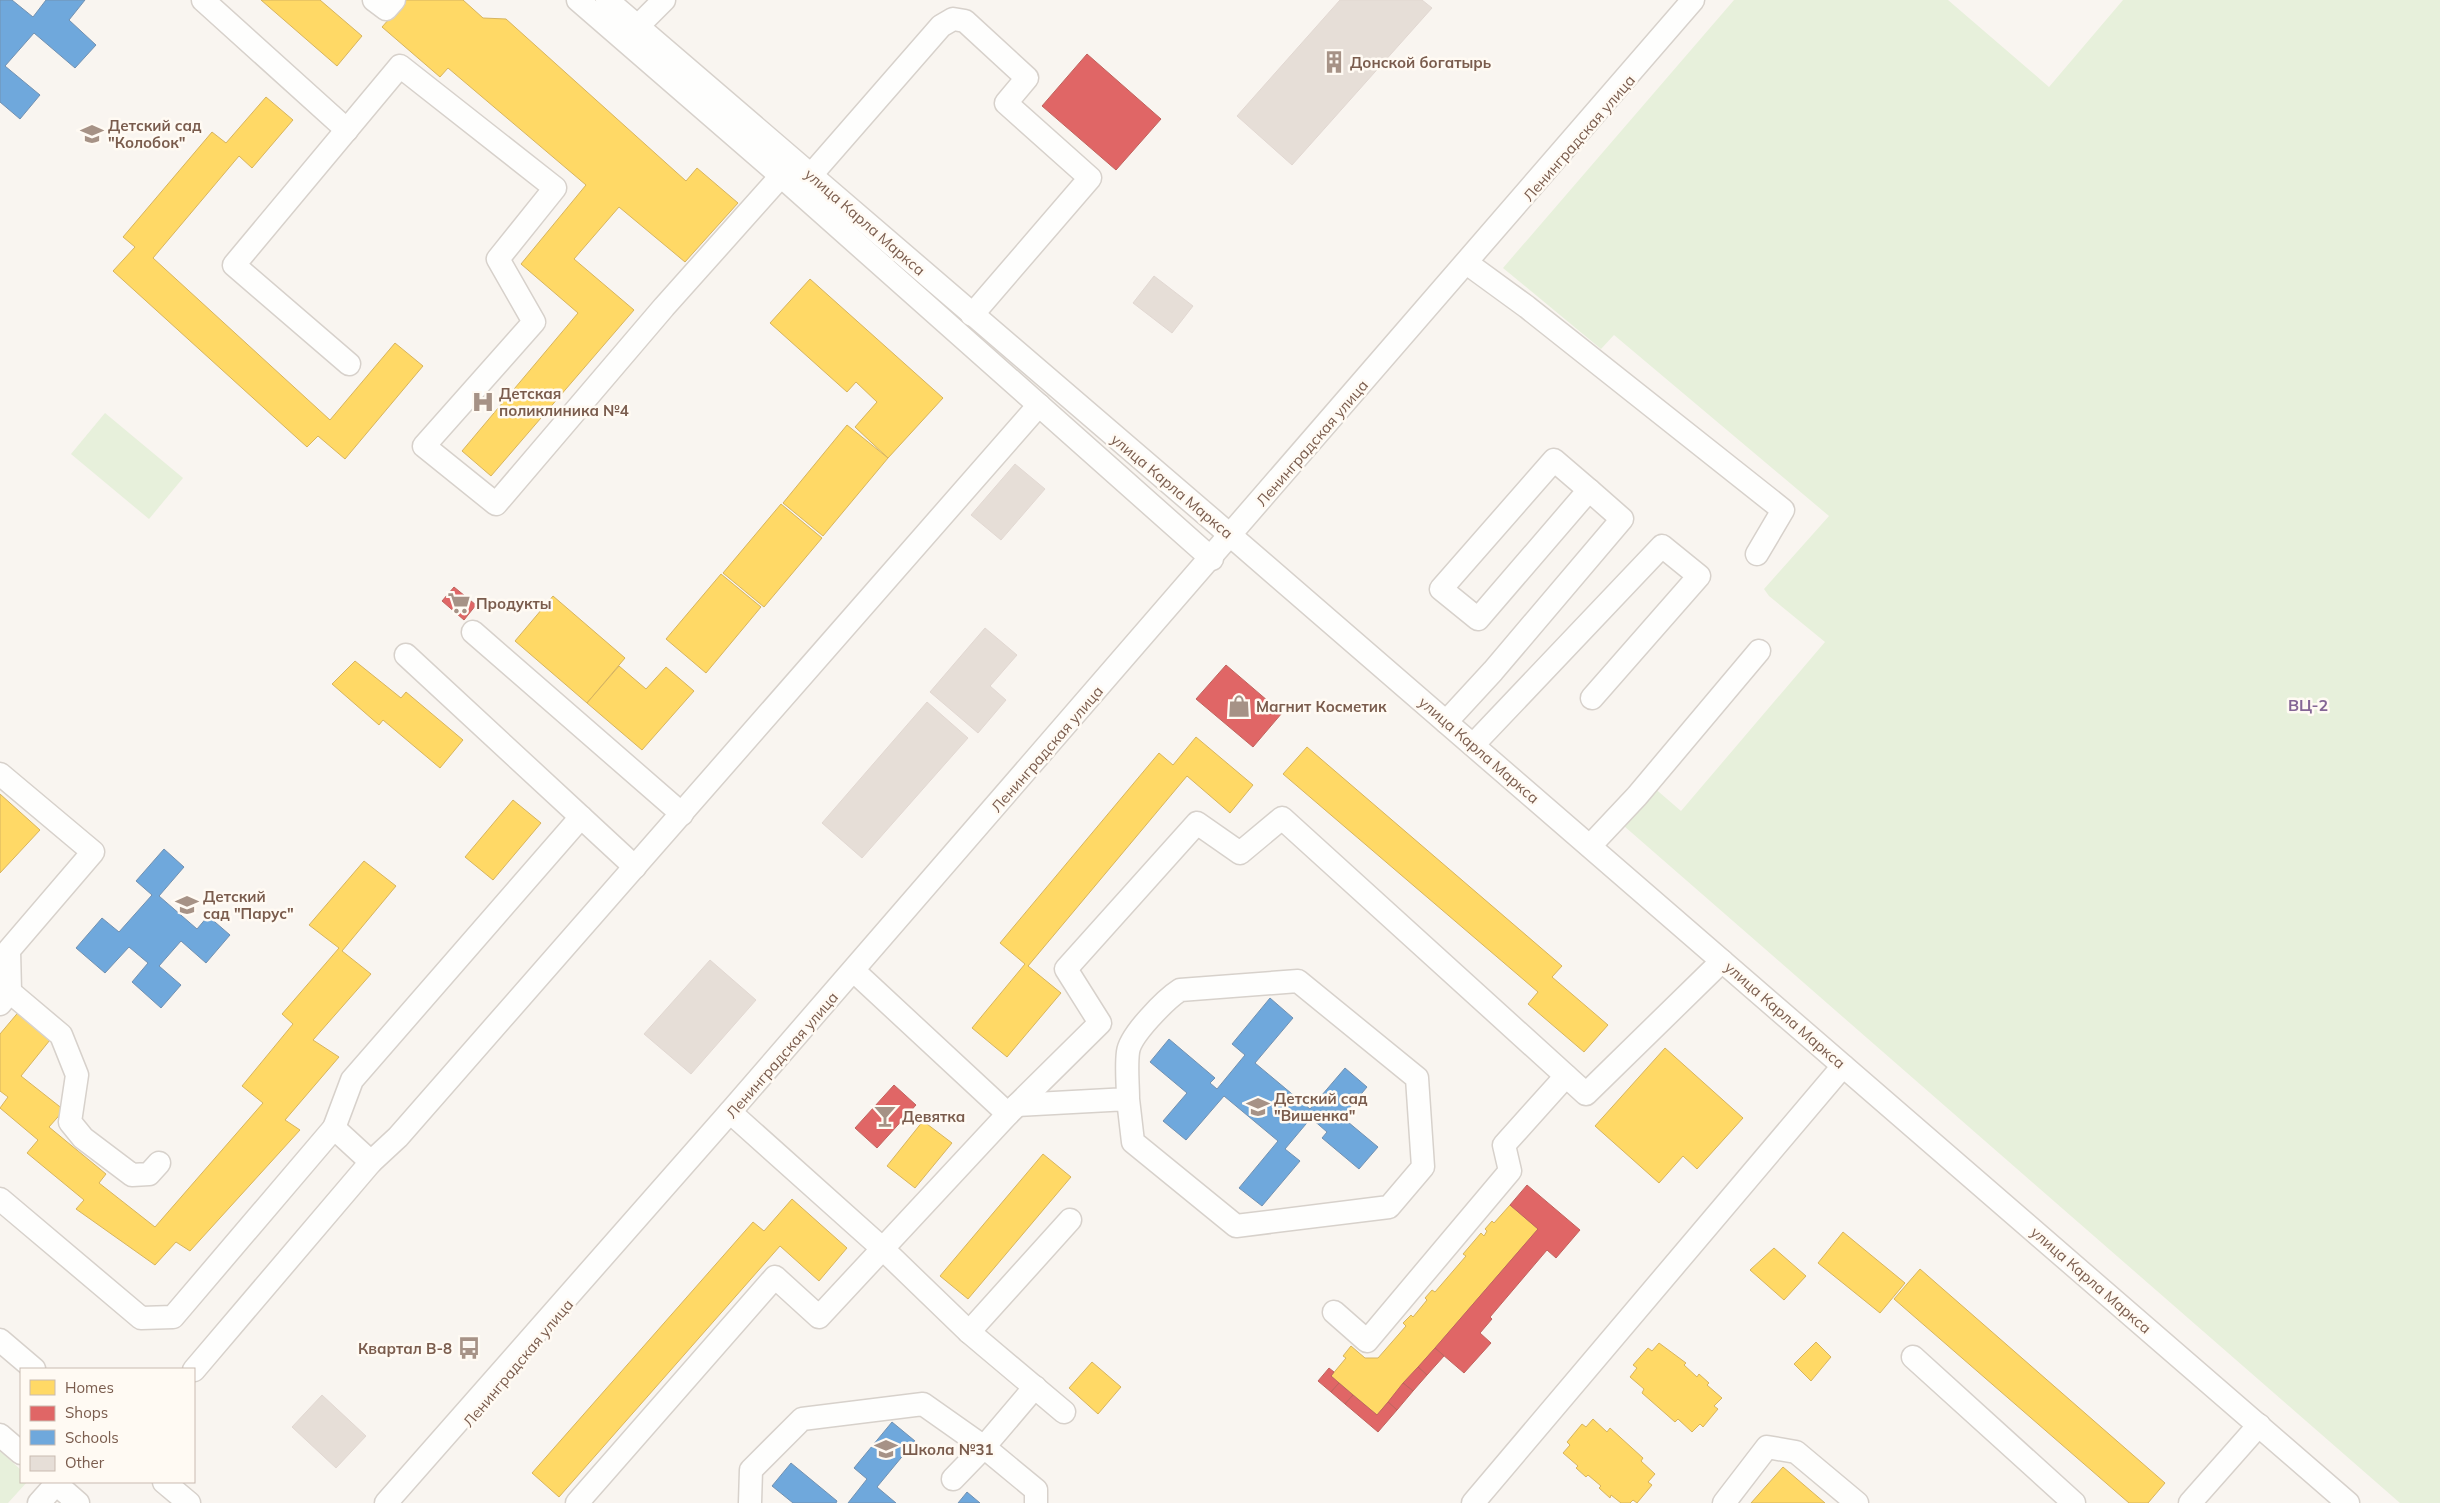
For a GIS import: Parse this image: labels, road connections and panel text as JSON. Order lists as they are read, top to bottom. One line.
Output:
{"streets":{"street":["Ленинградская улица","улица Карла Маркса"]},"crossings":[["Ленинградская улица","улица Карла Маркса"]],"districts":["ВЦ-2"],"places":{"building":["Донской богатырь"],"school or university":["Детский сад \"Колобок\"","Детский сад \"Парус\"","Детский сад \"Вишенка\"","Школа №31"],"hospital":["Детская поликлиника №4"],"supermarket":["Продукты"],"shop":["Магнит Косметик"],"bar":["Девятка"],"bus stop":["Квартал В-8"]},"legend":["Homes","Shops","Schools","Other"]}
